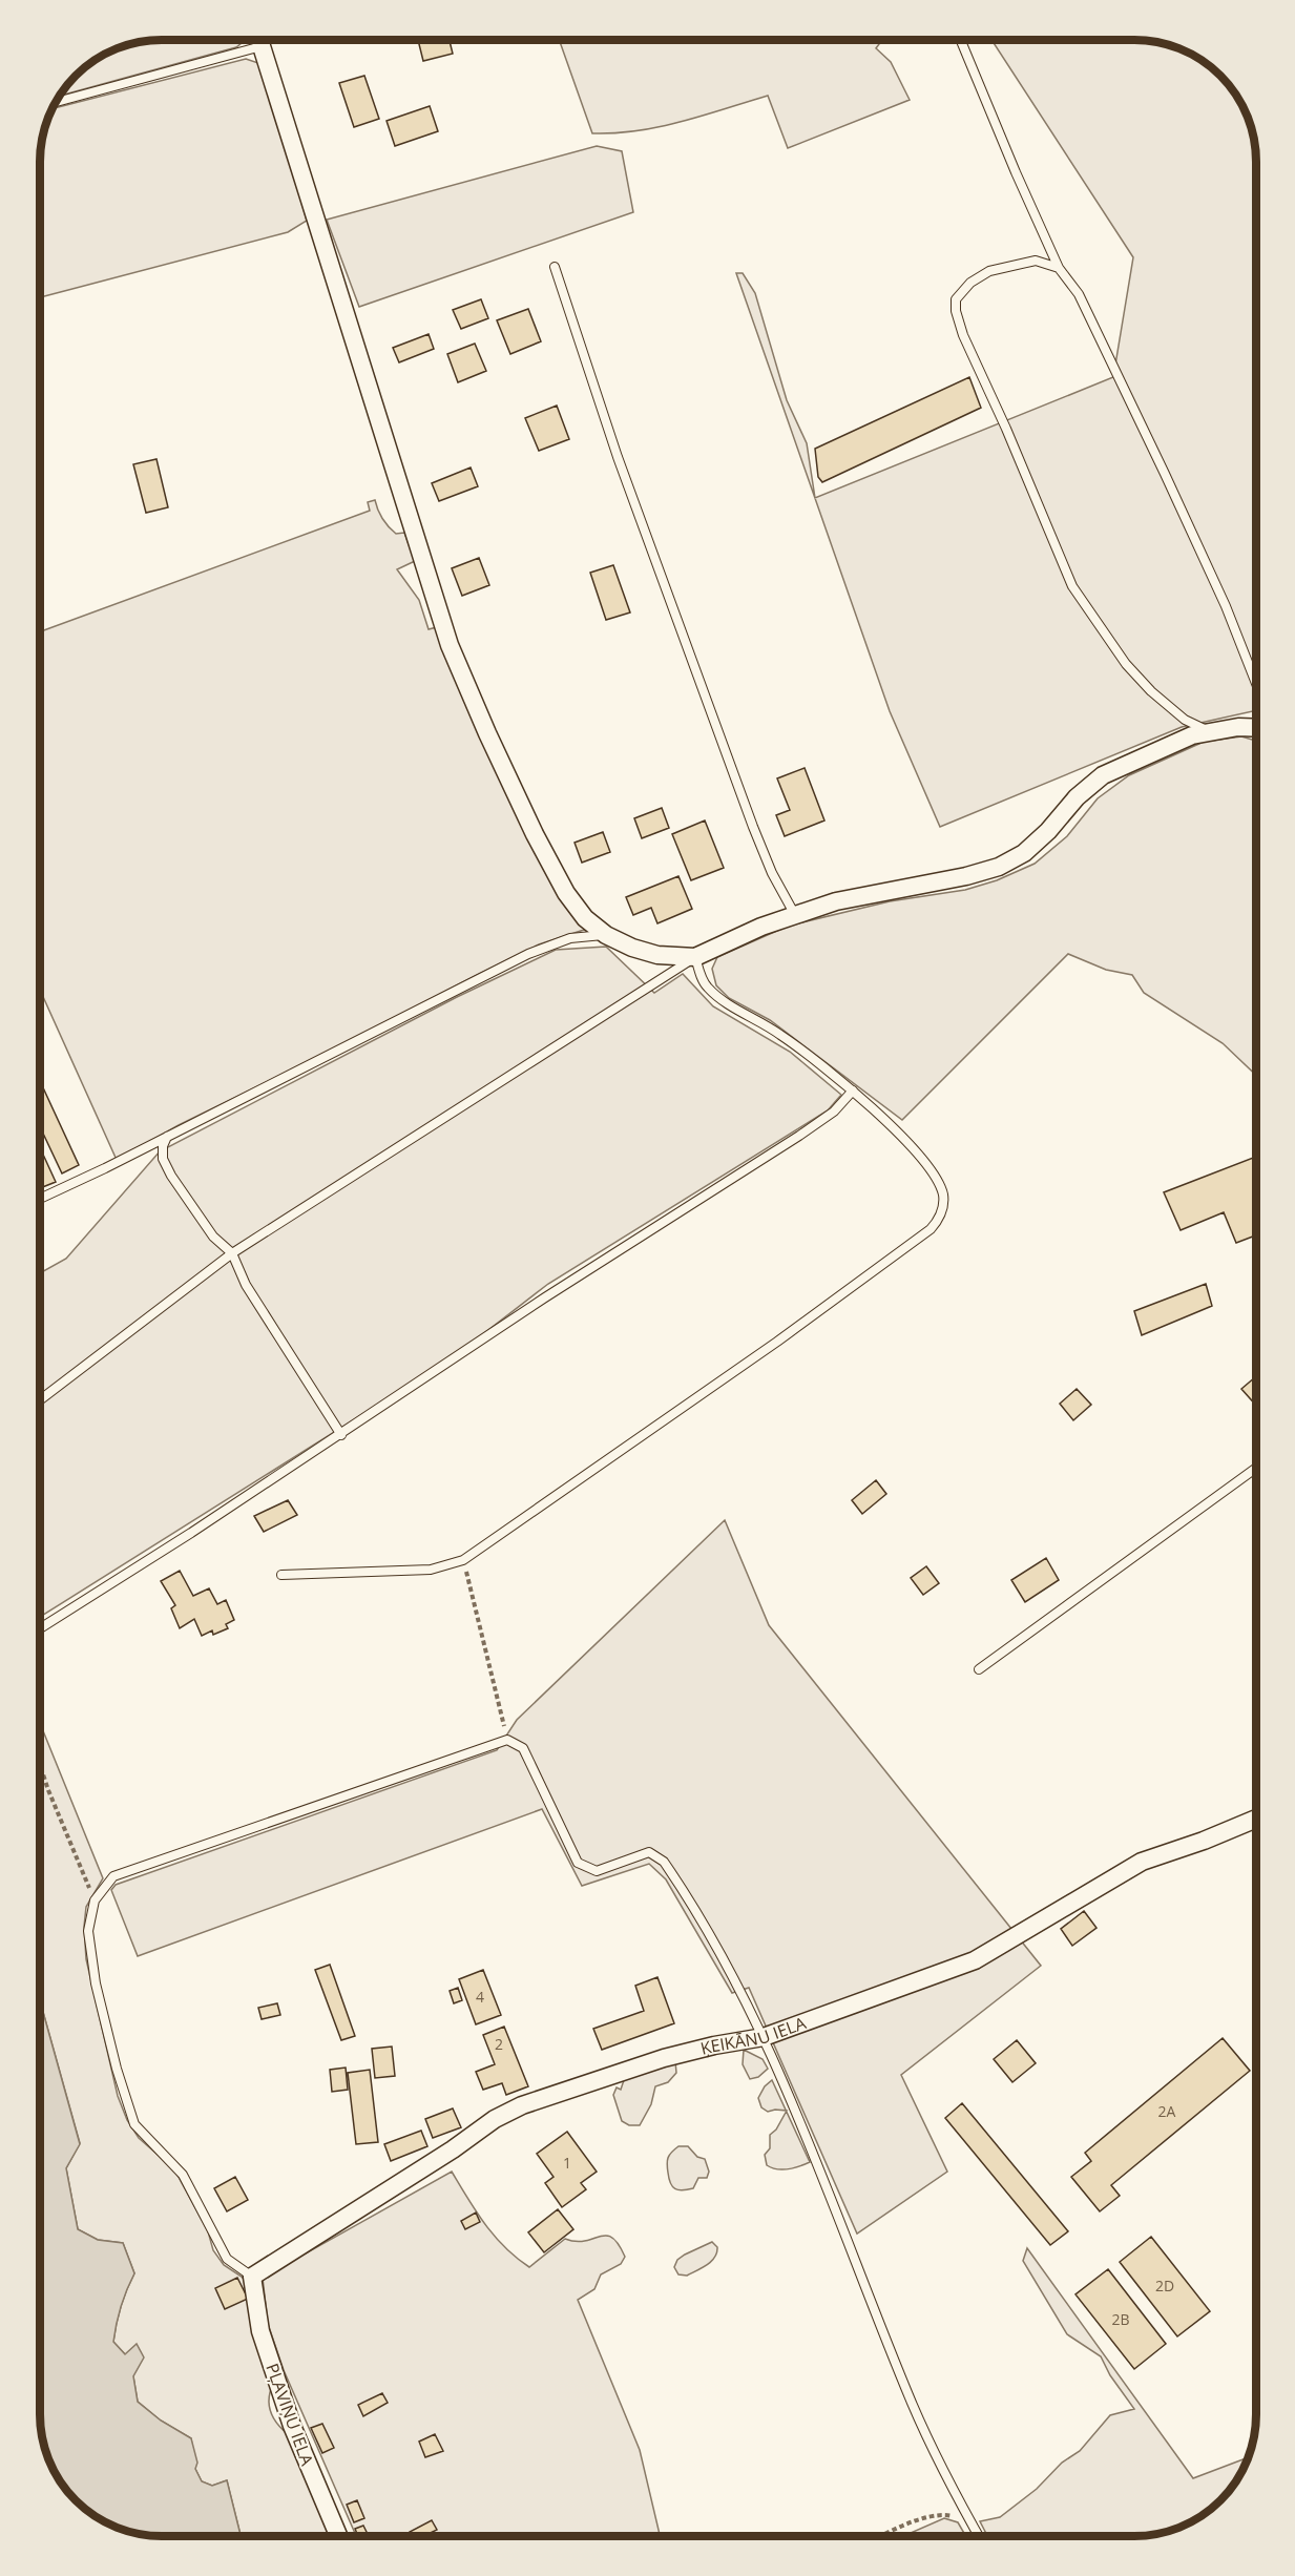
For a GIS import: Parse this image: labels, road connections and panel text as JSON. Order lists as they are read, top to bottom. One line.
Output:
{"streets":{"street":["ĶEIKĀNU IELA","PĻAVIŅU IELA"]},"crossings":[["ĶEIKĀNU IELA","PĻAVIŅU IELA"]],"house_numbers":["4","2","2A","1","2D","2B"]}
